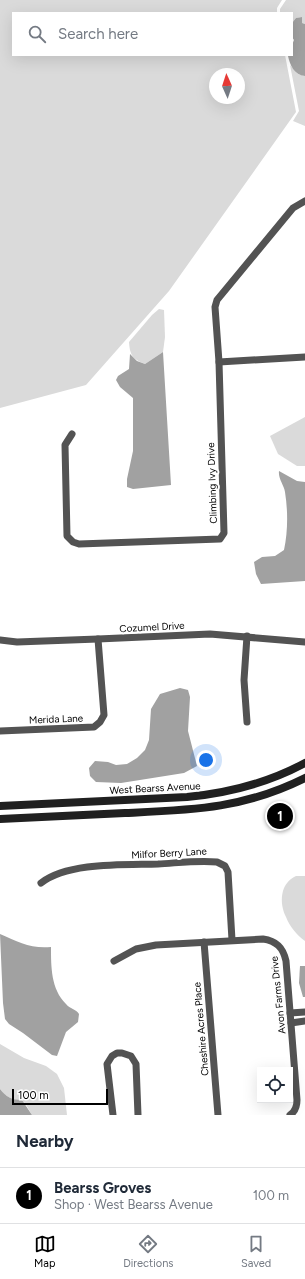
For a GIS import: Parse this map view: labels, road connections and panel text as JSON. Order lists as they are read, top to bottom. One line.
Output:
{"streets":{"main road":["West Bearss Avenue"],"street":["Climbing Ivy Drive","Cozumel Drive","Merida Lane","Milfor Berry Lane","Avon Farms Drive","Cheshire Acres Place"]},"crossings":[["Cozumel Drive","Merida Lane"],["Milfor Berry Lane","Avon Farms Drive"],["Avon Farms Drive","Cheshire Acres Place"]],"scale_bar":"100 m","north":"top","page":{"search":"Search here","pins":"1","scale":"100 m","heading":"Nearby","list":[{"mark":"1","name":"Bearss Groves","note":"Shop · West Bearss Avenue","value":"100 m"}],"nav":["Map","Directions","Saved"]}}
